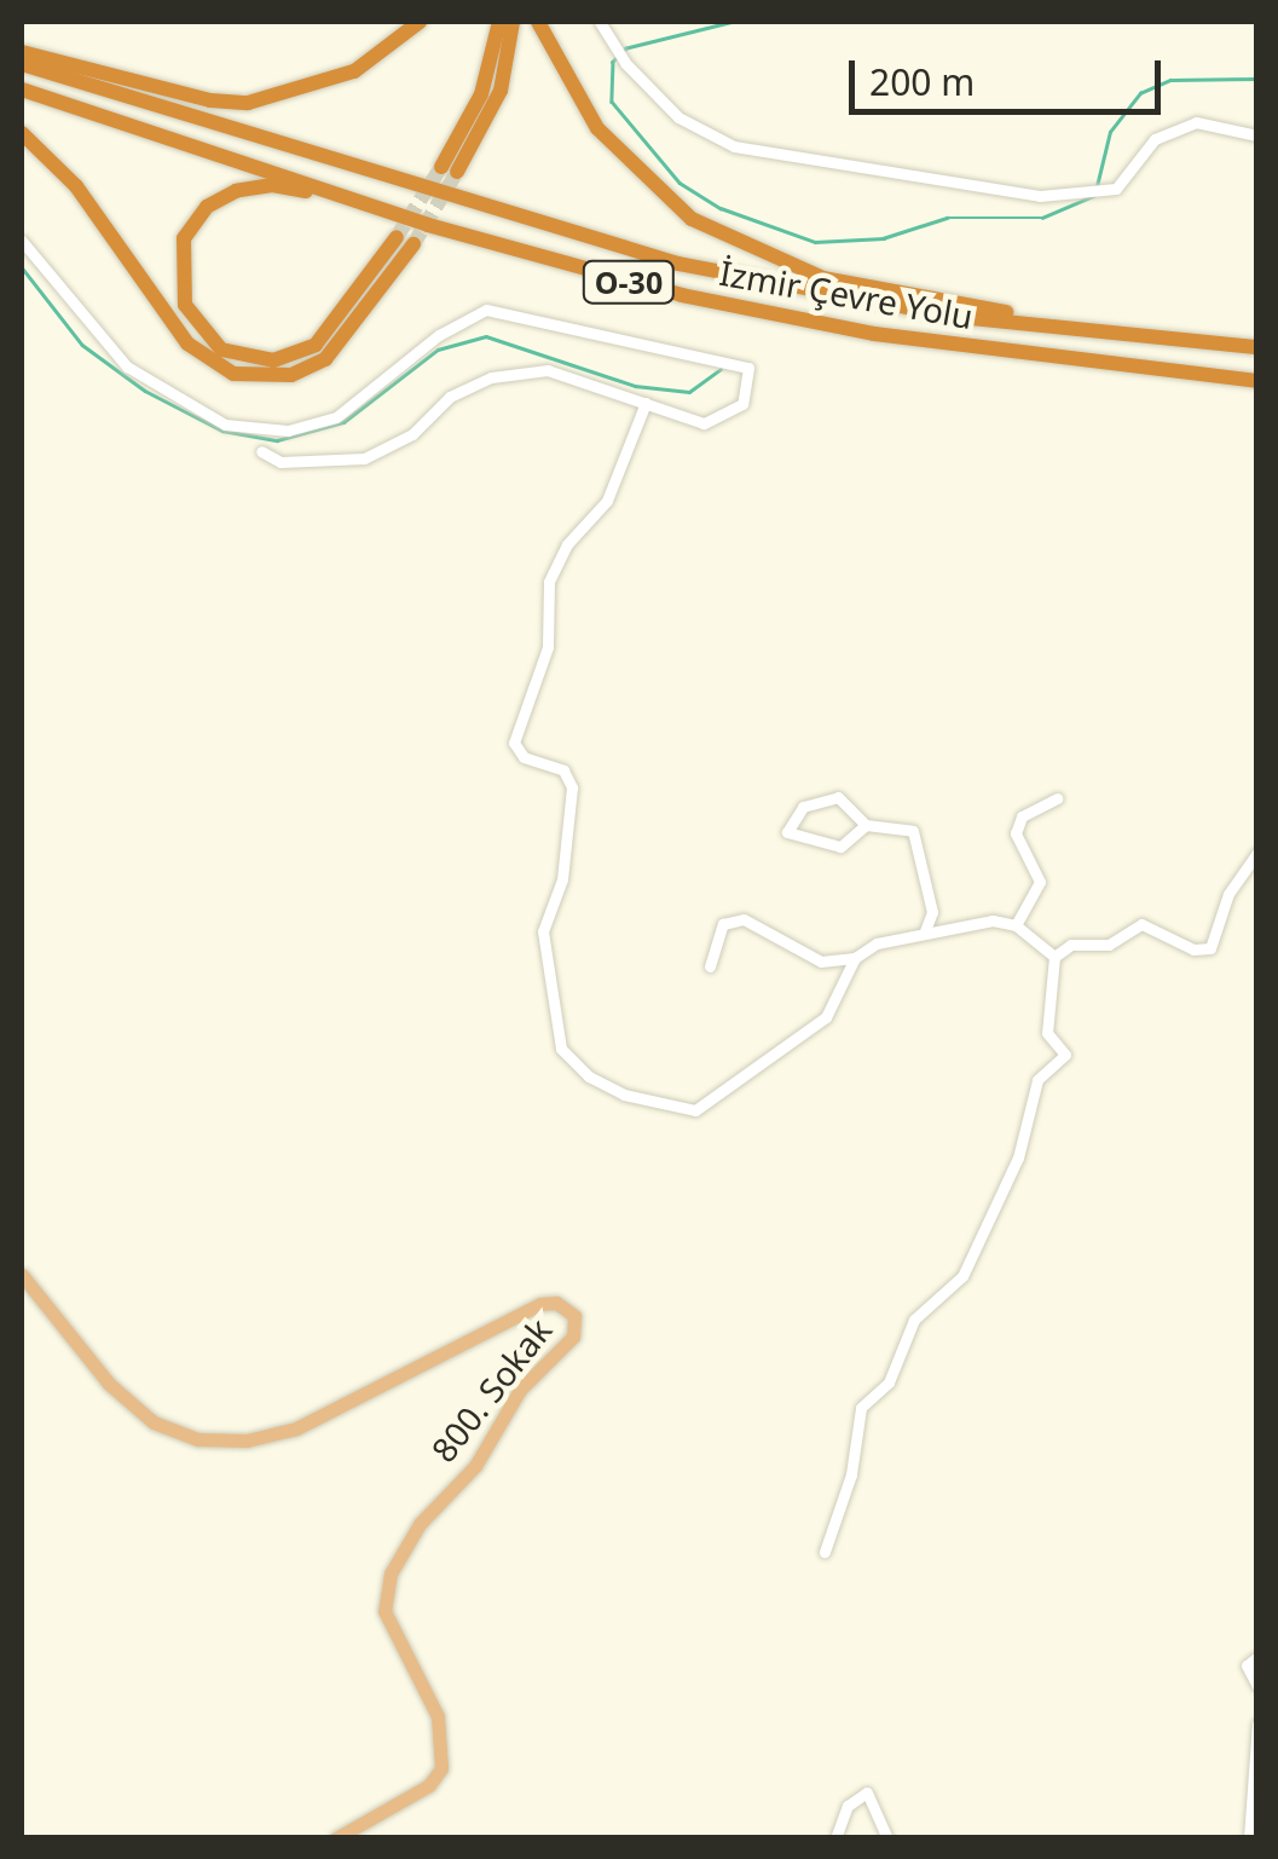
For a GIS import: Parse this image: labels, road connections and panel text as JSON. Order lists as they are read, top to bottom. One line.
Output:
{"streets":{"highway":["O-30","İzmir Çevre Yolu"],"main road":["800. Sokak"]},"scale_bar":"200 m"}
